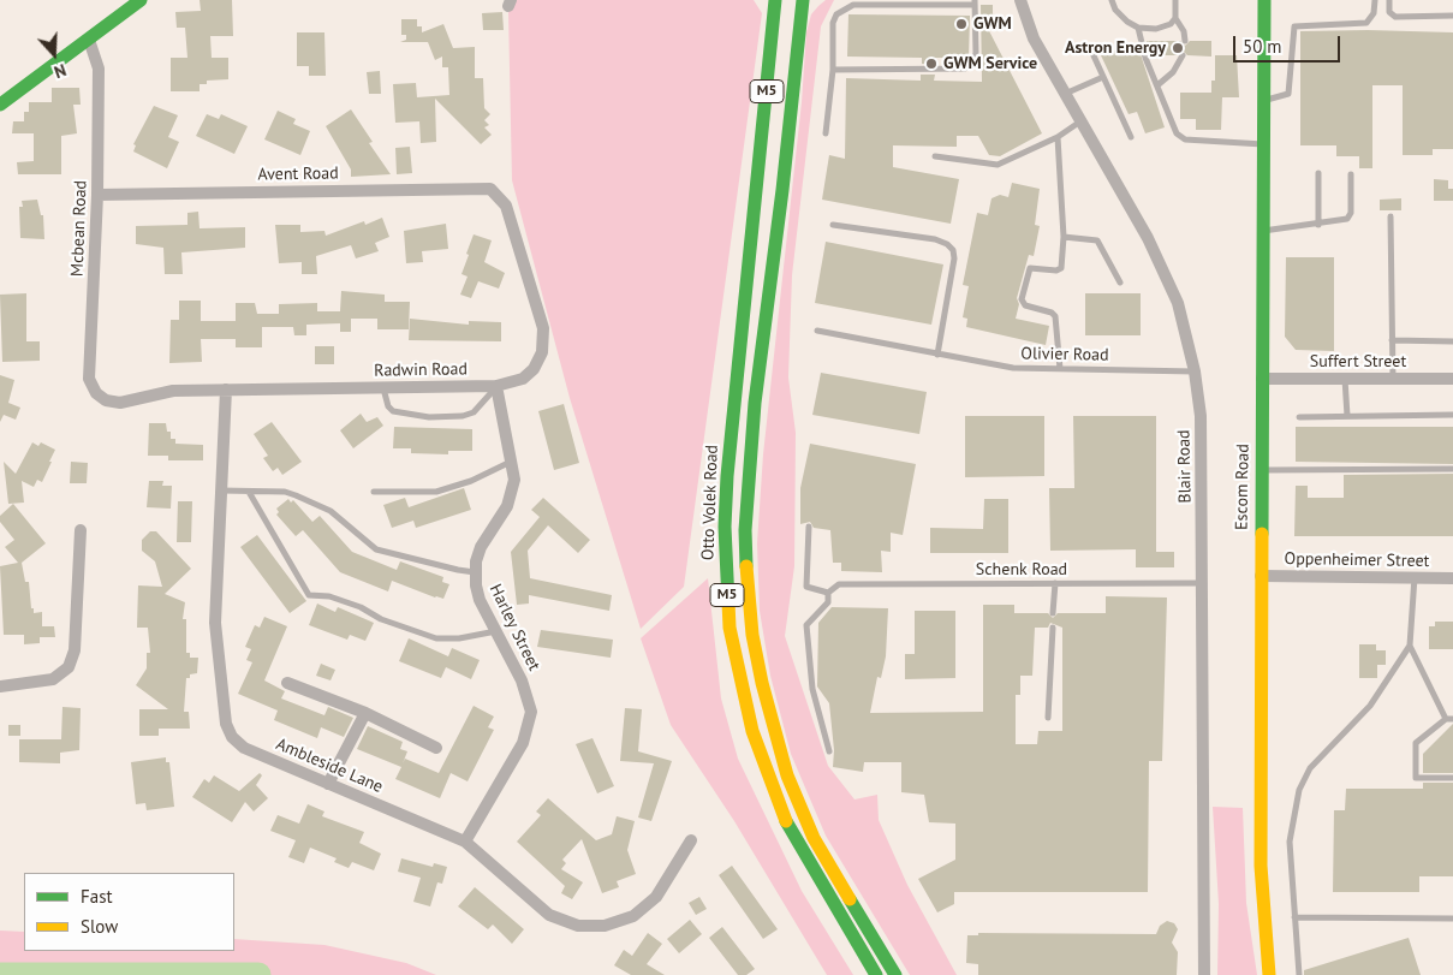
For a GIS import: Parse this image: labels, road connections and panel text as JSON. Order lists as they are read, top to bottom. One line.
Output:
{"streets":{"main road":["M5","Escom Road","Otto Volek Road"],"street":["Avent Road","Mcbean Road","Suffert Street","Radwin Road","Blair Road","Oppenheimer Street","Harley Street","Ambleside Lane"],"lane":["Olivier Road","Schenk Road"]},"crossings":[["Avent Road","Mcbean Road"],["Avent Road","Radwin Road"],["Mcbean Road","Radwin Road"],["Olivier Road","Blair Road"],["Suffert Street","Escom Road"],["Radwin Road","Harley Street"],["Radwin Road","Ambleside Lane"],["Blair Road","Schenk Road"],["Escom Road","Oppenheimer Street"],["Harley Street","Ambleside Lane"]],"places":["GWM","Astron Energy","GWM Service"],"legend":["Fast","Slow"],"scale_bar":"50 m","north":"bottom"}
